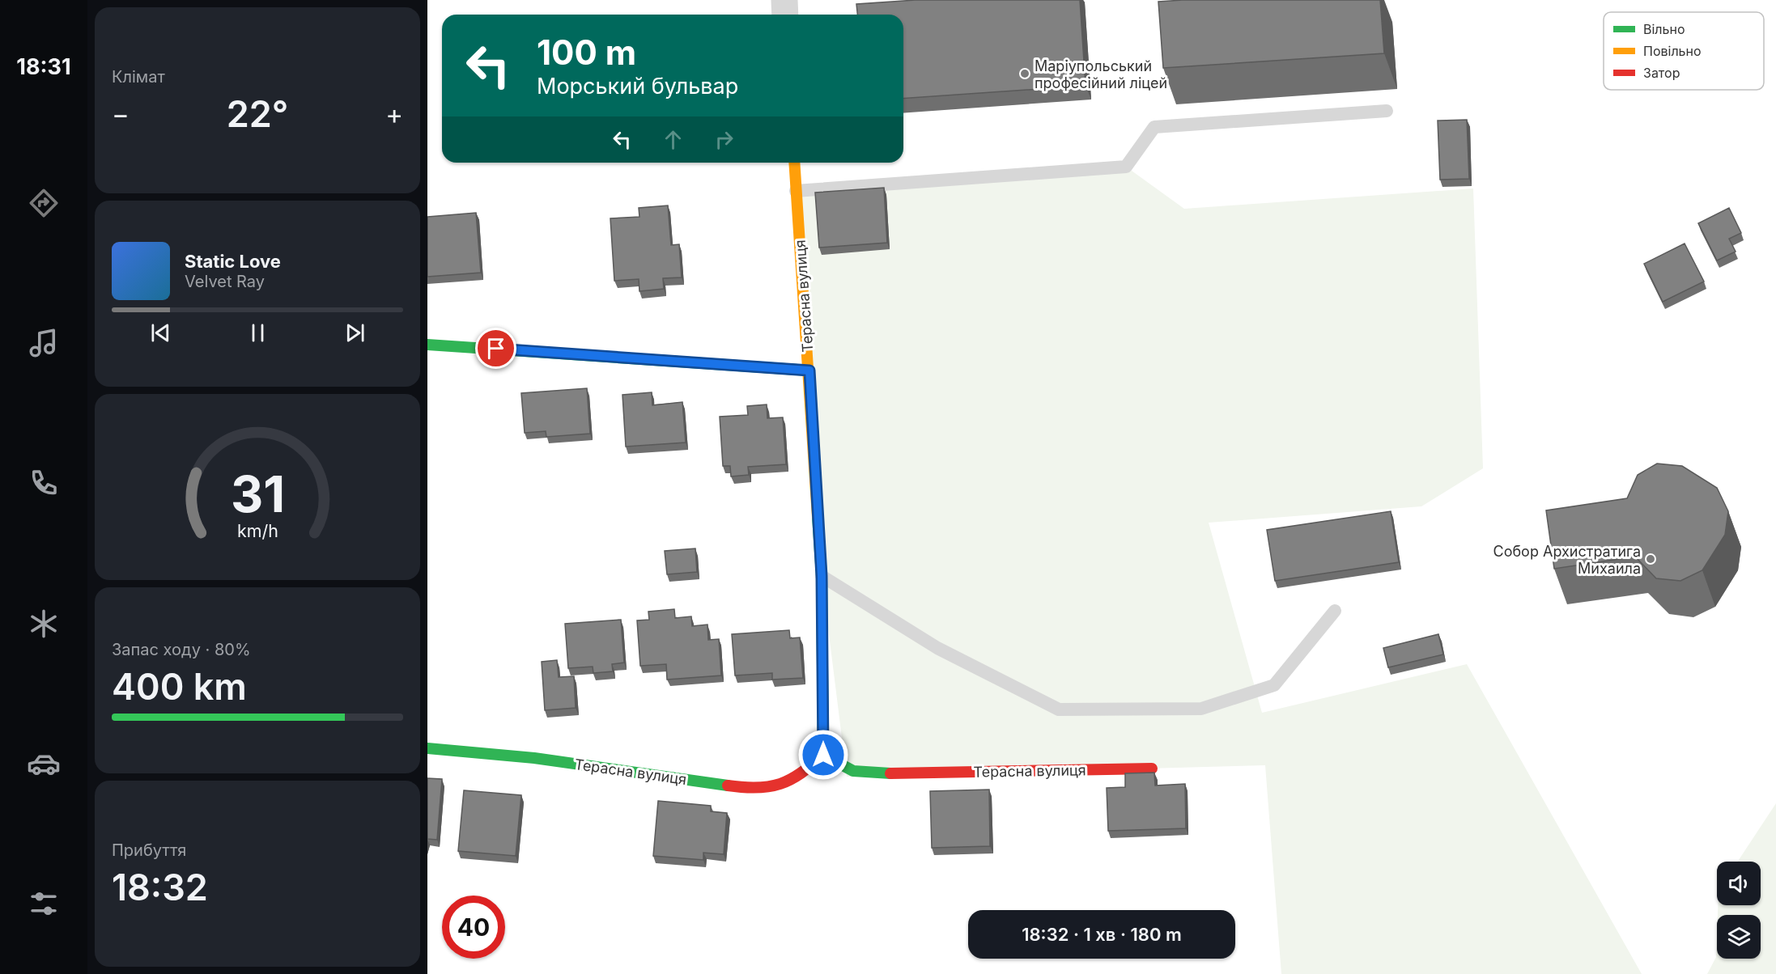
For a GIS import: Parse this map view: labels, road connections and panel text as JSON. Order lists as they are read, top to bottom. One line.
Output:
{"streets":{"street":["Терасна вулиця"]},"places":["Маріупольський професійний ліцей","Собор Архистратига Михаила"],"legend":["Вільно","Повільно","Затор"],"page":{"tabs":"18:31","tile":["Клімат",["Запас ходу · 80%","400 km"],["Прибуття","18:32"]],"turn":["100 m","Морський бульвар"],"heat":["−","22°","+"],"song":["Static Love","Velvet Ray"],"limit":"40","trip":"18:32 · 1 хв · 180 m","gauge":["31","km/h"]}}
